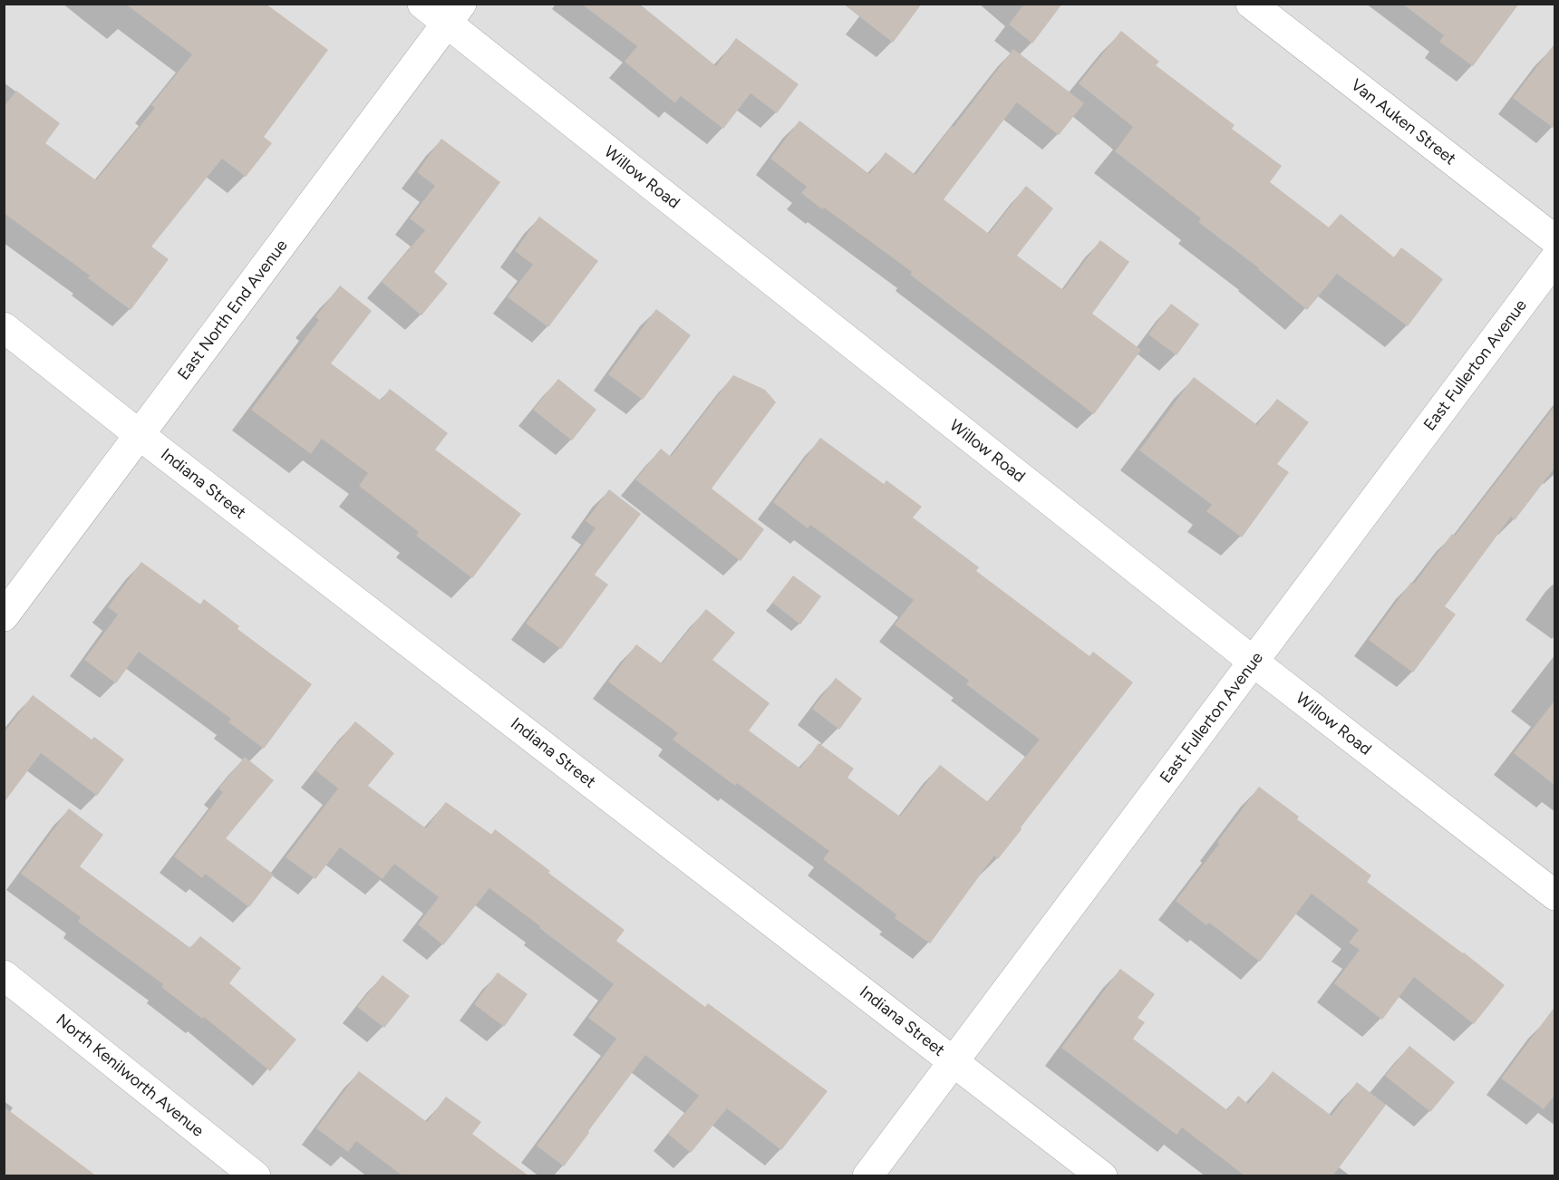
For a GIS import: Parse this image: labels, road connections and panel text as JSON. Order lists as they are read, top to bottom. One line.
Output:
{"streets":{"street":["Van Auken Street","Willow Road","East North End Avenue","East Fullerton Avenue","Indiana Street","North Kenilworth Avenue"]},"crossings":[["Willow Road","East North End Avenue"],["Willow Road","East Fullerton Avenue"],["East North End Avenue","Indiana Street"],["East Fullerton Avenue","Indiana Street"]]}
